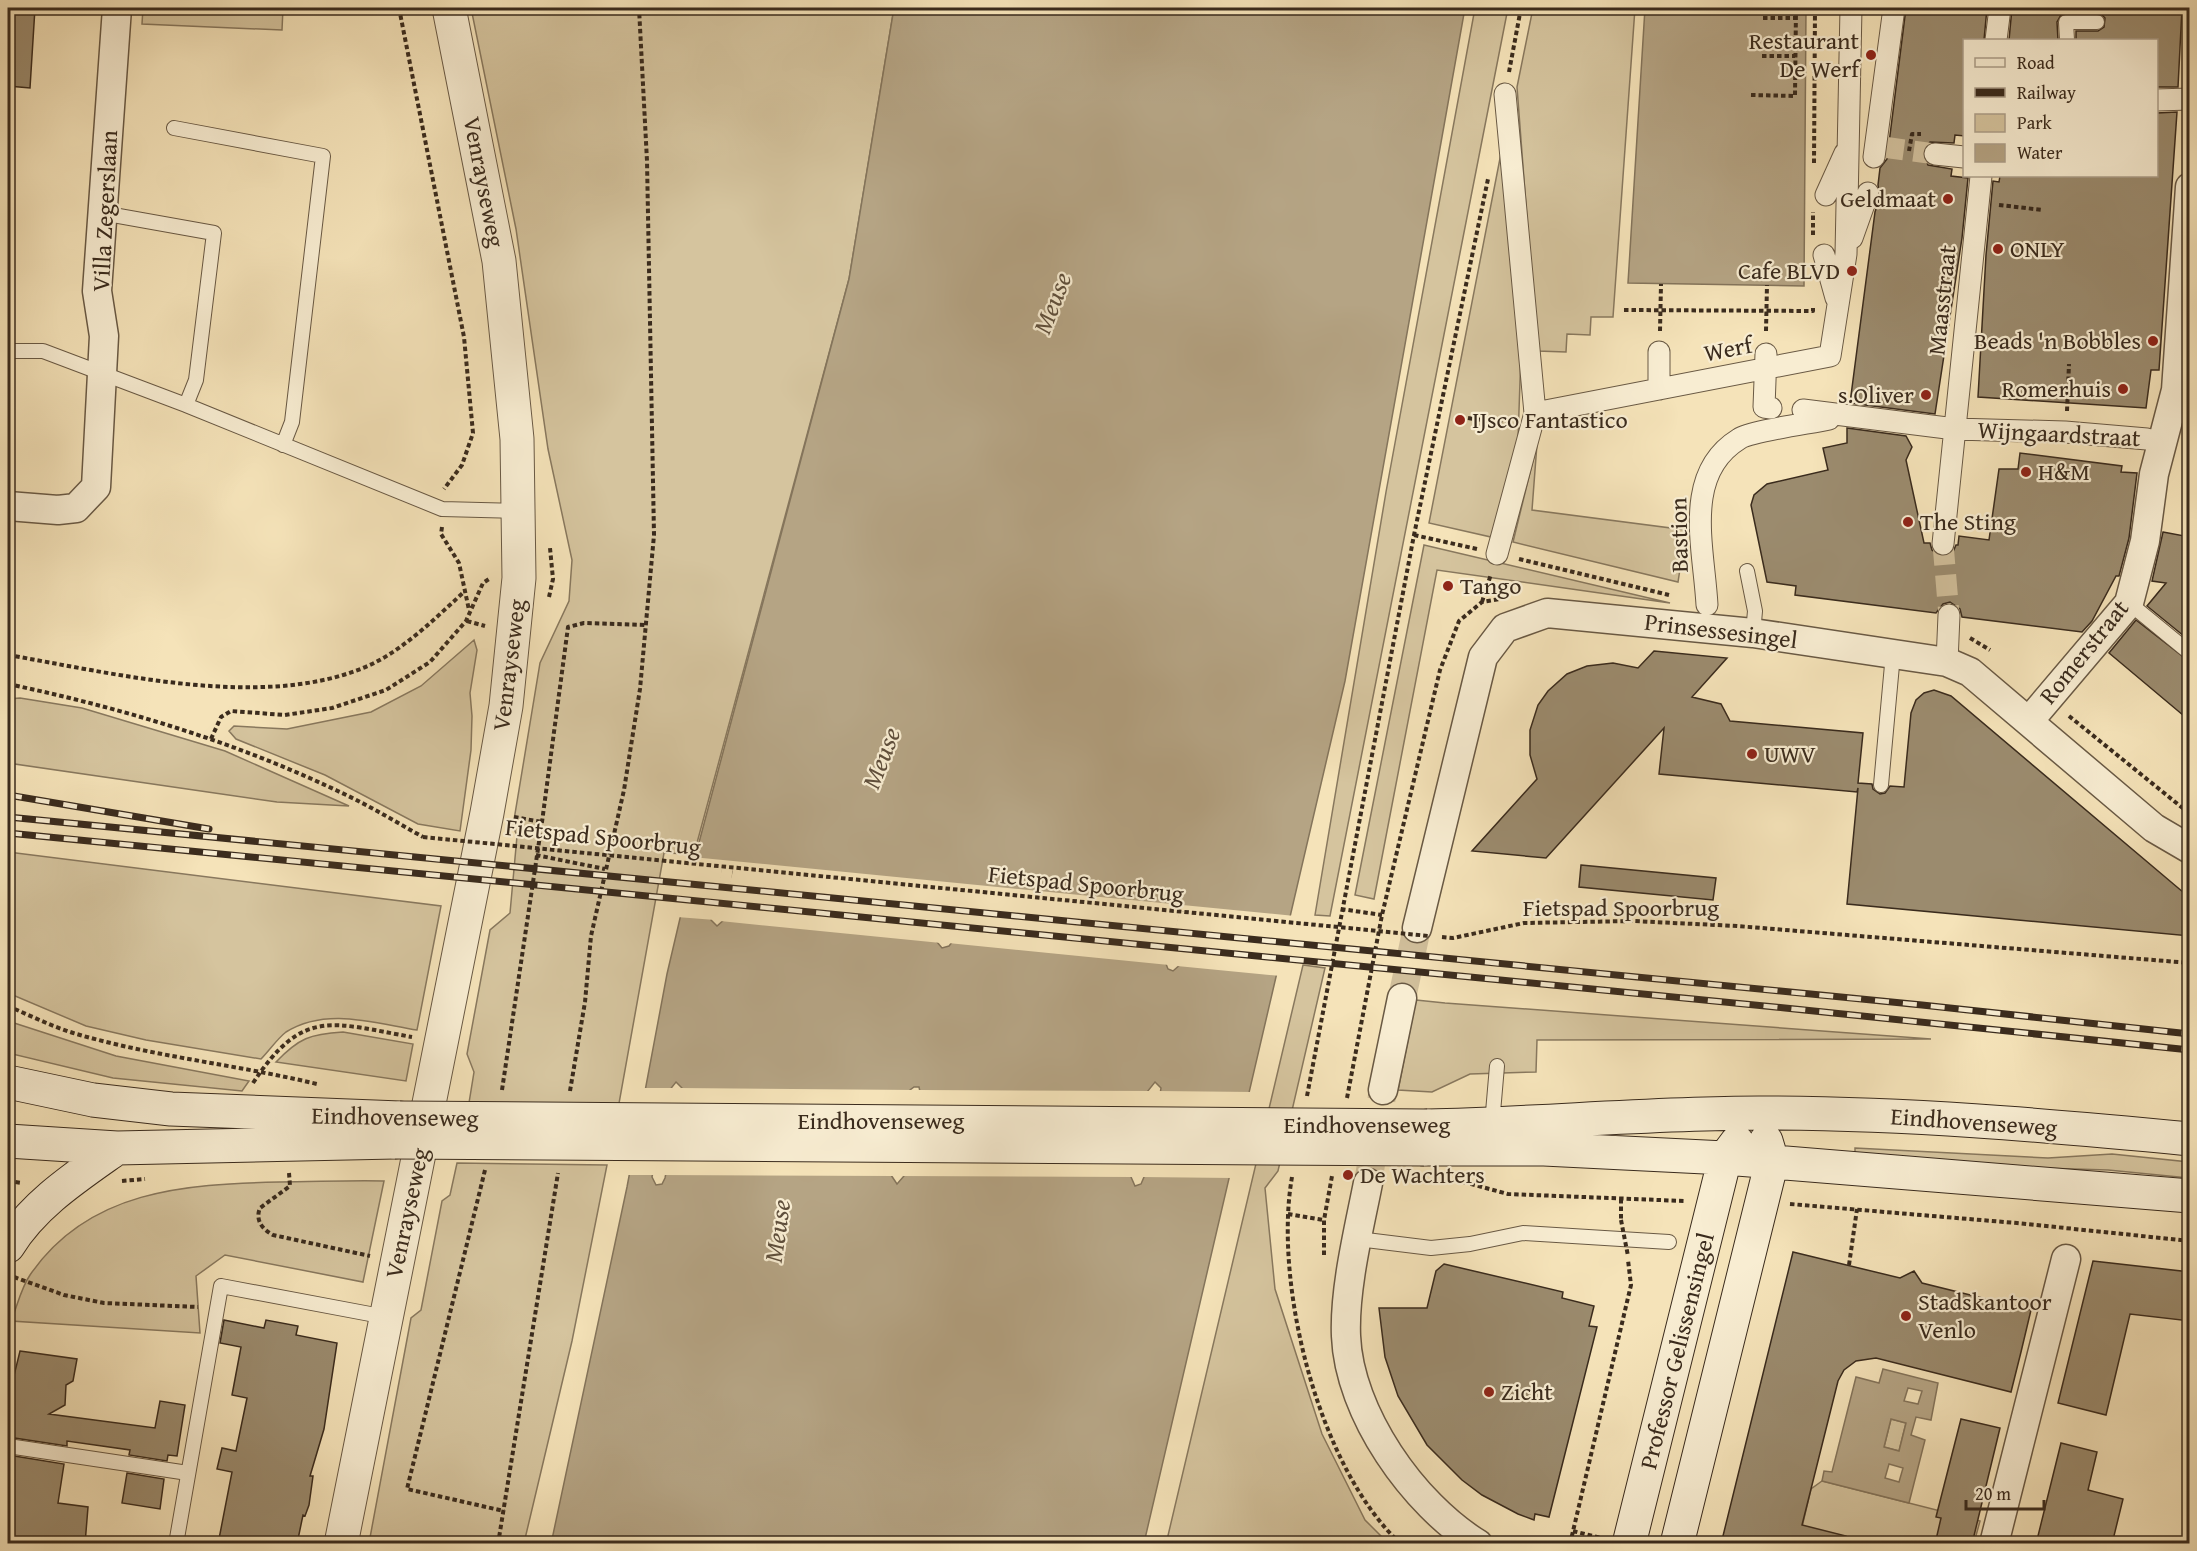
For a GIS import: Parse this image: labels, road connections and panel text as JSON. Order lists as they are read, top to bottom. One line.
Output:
{"streets":{"main road":["Venrayseweg","Eindhovenseweg","Professor Gelissensingel"],"street":["Villa Zegerslaan","Maasstraat","Werf","Wijngaardstraat","Bastion","Prinsessesingel","Romerstraat"],"path":["Fietspad Spoorbrug"]},"crossings":[["Maasstraat","Wijngaardstraat"],["Maasstraat","Bastion"],["Wijngaardstraat","Bastion"],["Wijngaardstraat","Romerstraat"],["Prinsessesingel","Romerstraat"],["Prinsessesingel","Fietspad Spoorbrug"],["Eindhovenseweg","Professor Gelissensingel"]],"water":["Meuse"],"places":["Restaurant De Werf","Geldmaat","ONLY","Cafe BLVD","Beads 'n Bobbles","Romerhuis","s.Oliver","IJsco Fantastico","H&M","The Sting","Tango","UWV","De Wachters","Stadskantoor Venlo","Zicht"],"legend":["Road","Railway","Park","Water"],"scale_bar":"20 m"}
